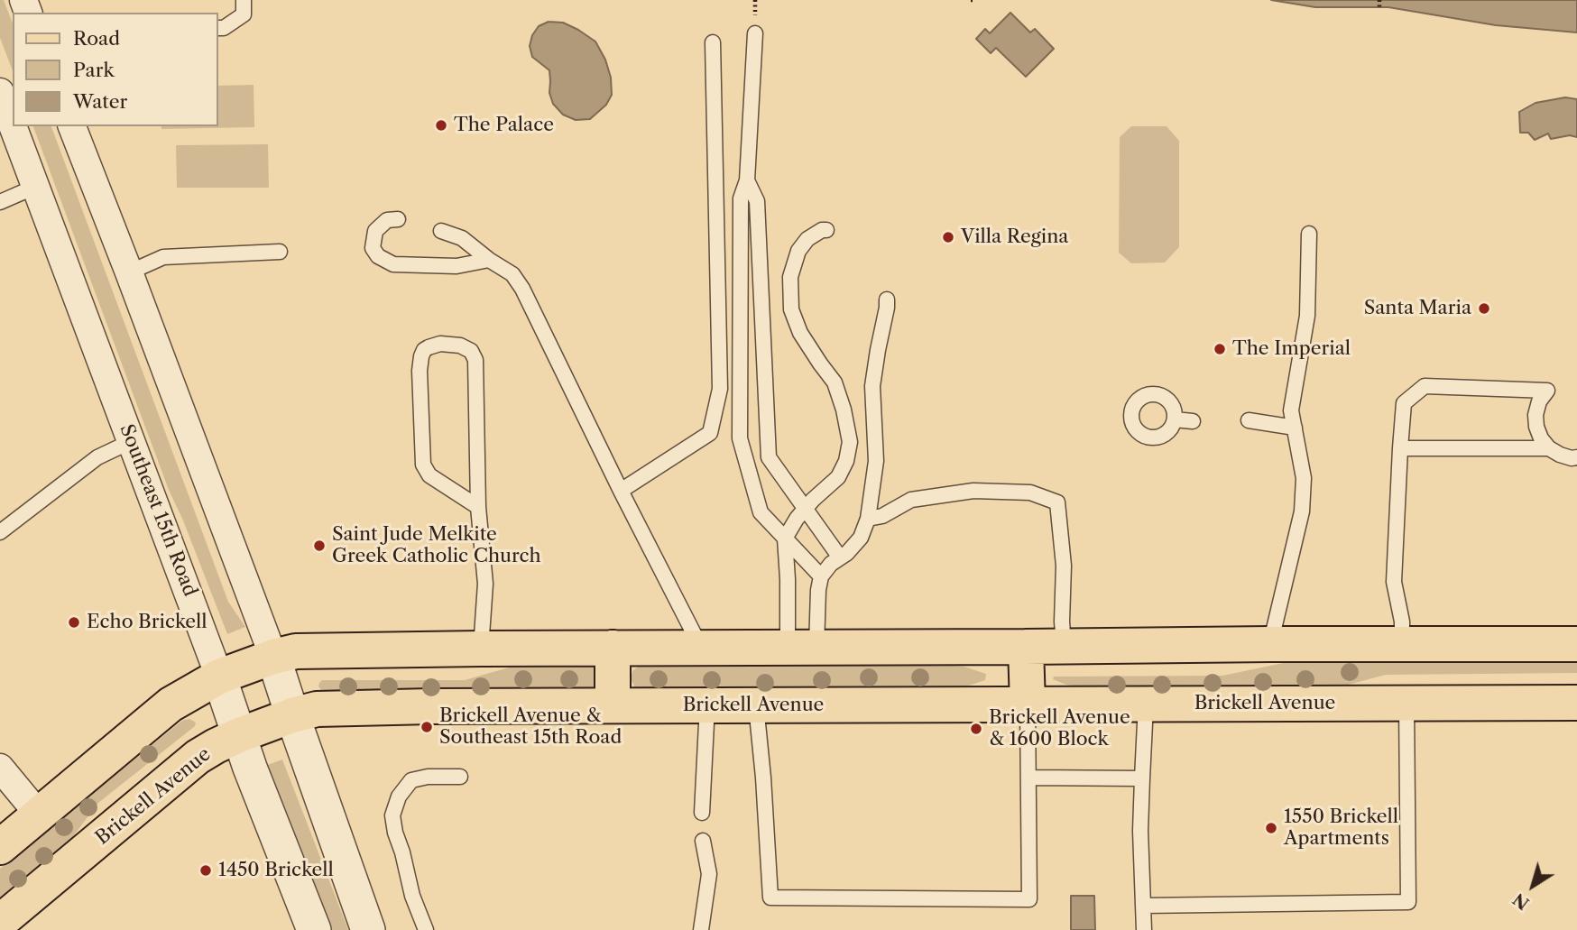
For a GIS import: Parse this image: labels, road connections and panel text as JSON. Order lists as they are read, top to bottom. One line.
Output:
{"streets":{"main road":["Brickell Avenue"],"street":["Southeast 15th Road"]},"crossings":[["Southeast 15th Road","Brickell Avenue"]],"places":["The Palace","Villa Regina","Santa Maria","The Imperial","Saint Jude Melkite Greek Catholic Church","Echo Brickell","Brickell Avenue & Southeast 15th Road","Brickell Avenue & 1600 Block","1550 Brickell Apartments","1450 Brickell"],"legend":["Road","Park","Water"],"north":"bottom left"}
